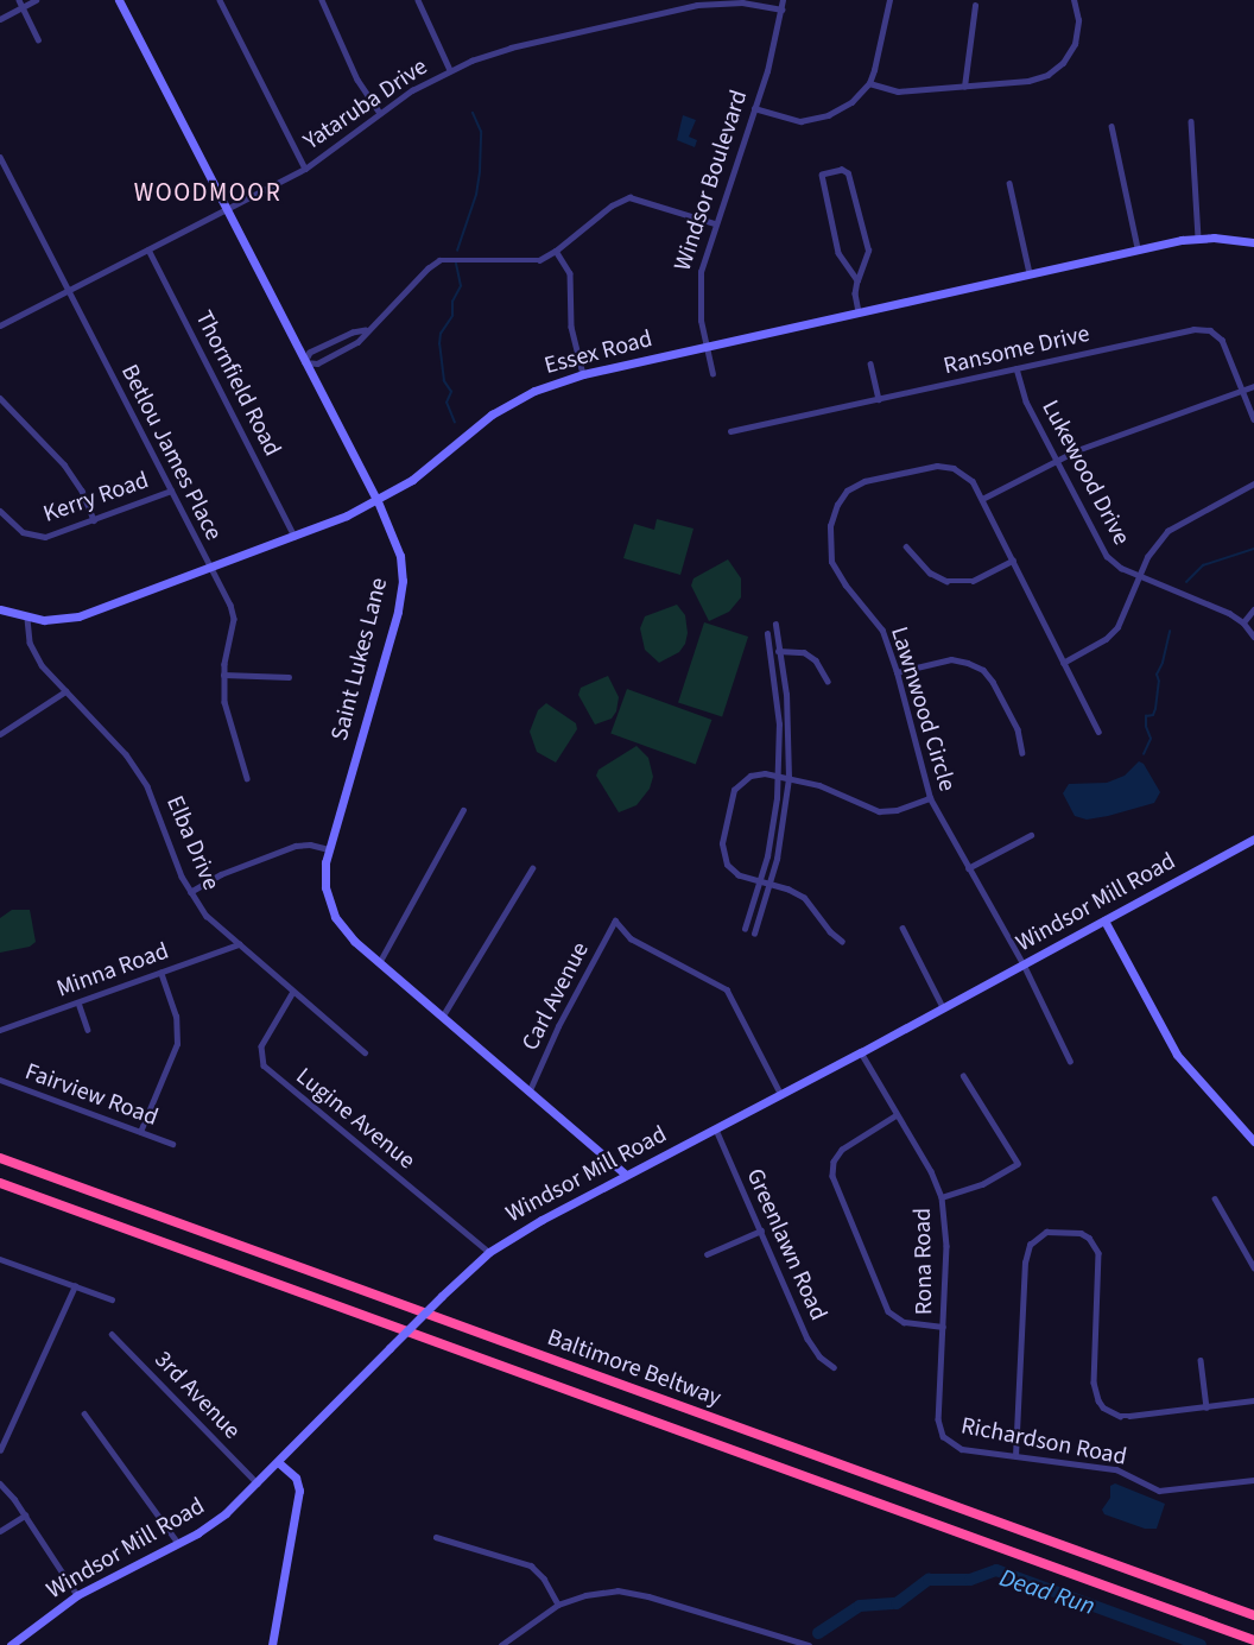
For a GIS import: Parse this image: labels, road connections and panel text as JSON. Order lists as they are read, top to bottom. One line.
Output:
{"streets":{"highway":["Baltimore Beltway"],"street":["Yataruba Drive","Windsor Boulevard","Ransome Drive","Essex Road","Thornfield Road","Betlou James Place","Lukewood Drive","Kerry Road","Saint Lukes Lane","Lawnwood Circle","Elba Drive","Windsor Mill Road","Minna Road","Carl Avenue","Fairview Road","Lugine Avenue","Greenlawn Road","Rona Road","3rd Avenue","Richardson Road"]},"crossings":[["Yataruba Drive","Windsor Boulevard"],["Yataruba Drive","Thornfield Road"],["Yataruba Drive","Betlou James Place"],["Yataruba Drive","Saint Lukes Lane"],["Windsor Boulevard","Essex Road"],["Ransome Drive","Lukewood Drive"],["Essex Road","Thornfield Road"],["Essex Road","Betlou James Place"],["Essex Road","Saint Lukes Lane"],["Essex Road","Elba Drive"],["Betlou James Place","Kerry Road"],["Saint Lukes Lane","Windsor Mill Road"],["Saint Lukes Lane","Carl Avenue"],["Lawnwood Circle","Windsor Mill Road"],["Elba Drive","Minna Road"],["Elba Drive","Lugine Avenue"],["Windsor Mill Road","Carl Avenue"],["Windsor Mill Road","Lugine Avenue"],["Windsor Mill Road","Greenlawn Road"],["Windsor Mill Road","Rona Road"],["Windsor Mill Road","3rd Avenue"],["Rona Road","Richardson Road"]],"districts":["WOODMOOR"],"water":["Dead Run"]}
